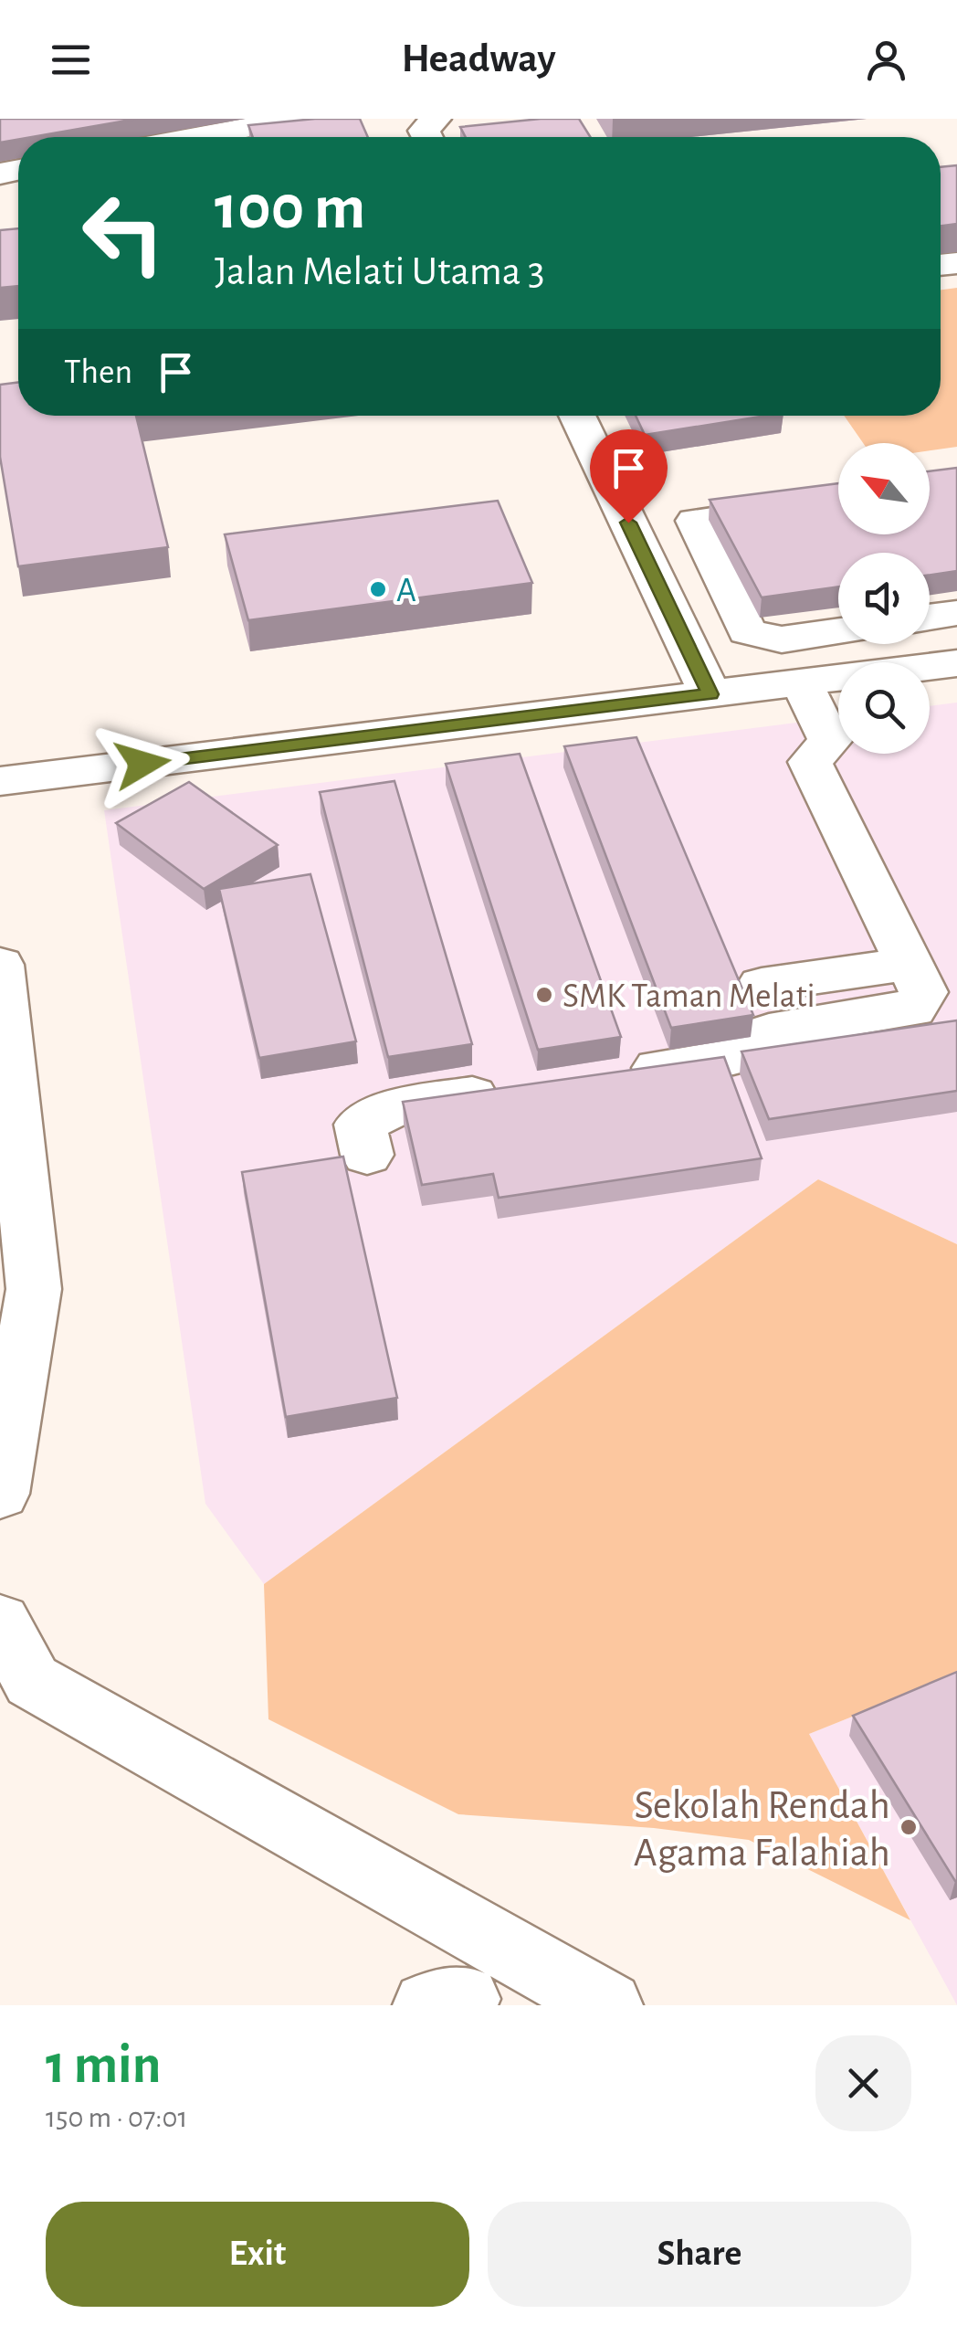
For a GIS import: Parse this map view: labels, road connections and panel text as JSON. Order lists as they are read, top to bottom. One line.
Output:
{"places":["A","SMK Taman Melati","Sekolah Rendah Agama Falahiah"],"north":"top left","page":{"header":"Headway","turn":["100 m","Jalan Melati Utama 3"],"then":"Then","heading":["1 min","150 m · 07:01"],"buttons":["Exit","Share"]}}
